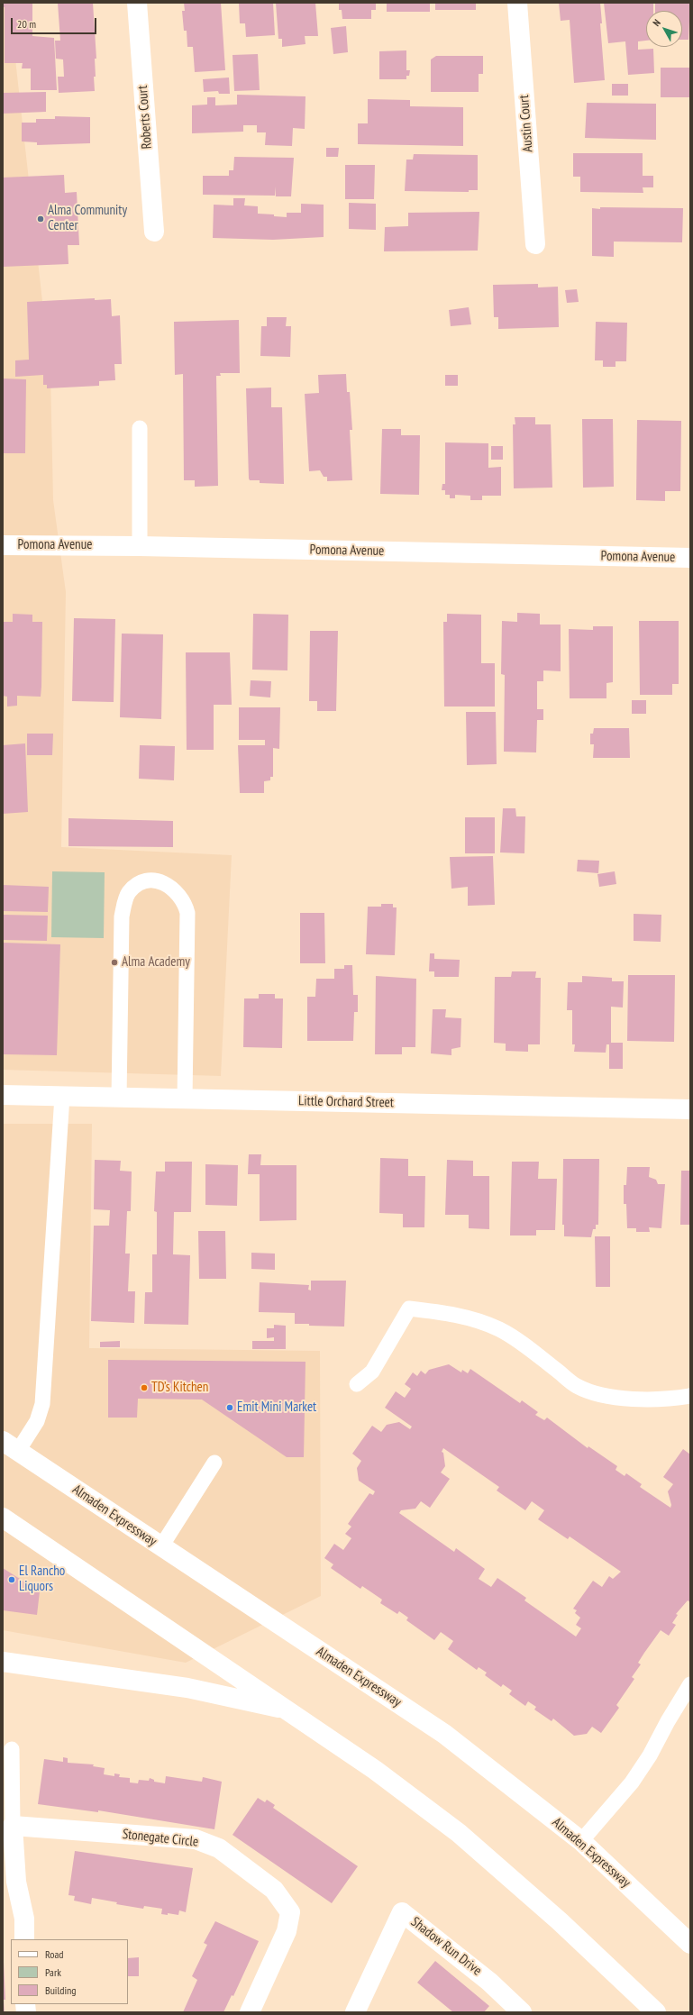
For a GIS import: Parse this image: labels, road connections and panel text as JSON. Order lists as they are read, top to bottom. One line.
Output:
{"streets":{"street":["Roberts Court","Austin Court","Pomona Avenue","Little Orchard Street","Almaden Expressway","Stonegate Circle","Shadow Run Drive"]},"places":["Alma Community Center","Alma Academy","TD’s Kitchen","Emit Mini Market","El Rancho Liquors"],"legend":["Road","Park","Building"],"scale_bar":"20 m","north":"top left"}
